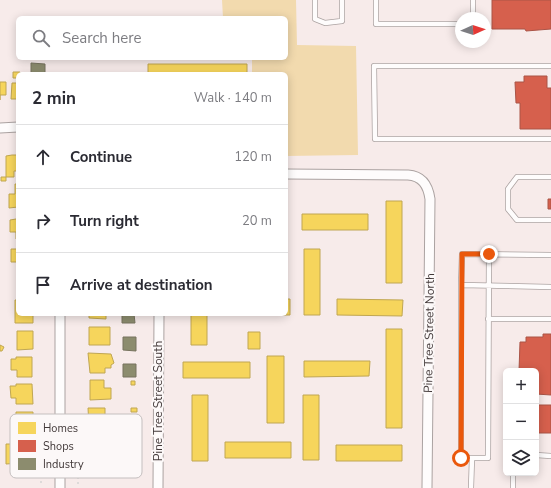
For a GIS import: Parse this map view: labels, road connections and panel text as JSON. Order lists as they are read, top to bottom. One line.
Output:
{"streets":{"street":["Pine Tree Street North","Pine Tree Street South"]},"legend":["Homes","Shops","Industry"],"north":"right","page":{"search":"Search here","heading":["2 min","Walk · 140 m"],"list":[["Continue","120 m"],["Turn right","20 m"],"Arrive at destination"],"map_buttons":["+","−"]}}
